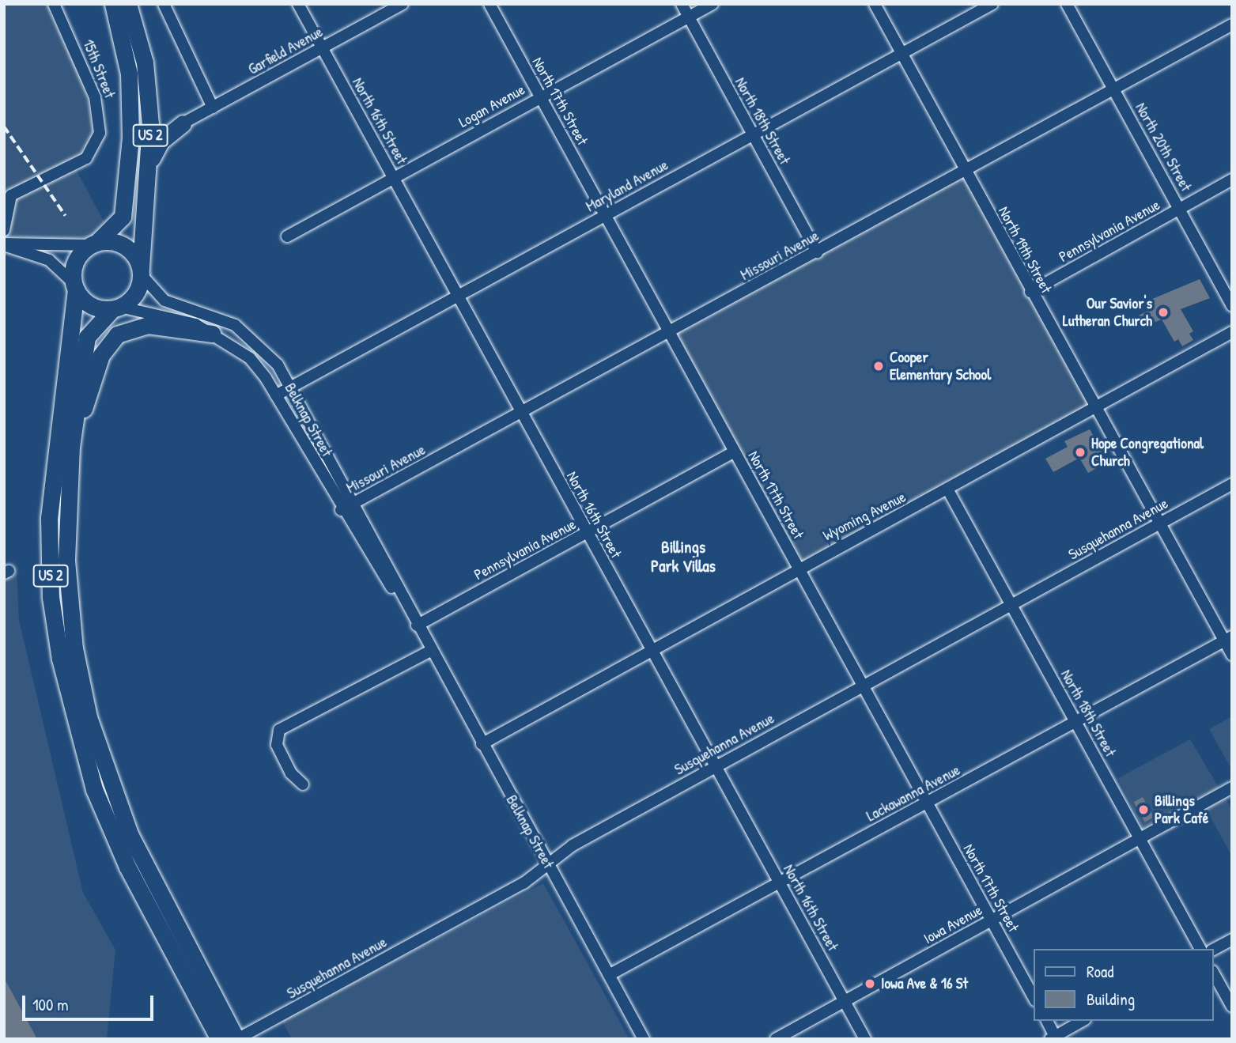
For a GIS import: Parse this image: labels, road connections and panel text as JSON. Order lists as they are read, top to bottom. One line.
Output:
{"streets":{"highway":["US 2"],"street":["Garfield Avenue","15th Street","North 17th Street","Logan Avenue","North 16th Street","North 18th Street","North 20th Street","Maryland Avenue","Pennsylvania Avenue","North 19th Street","Missouri Avenue","Belknap Street","Wyoming Avenue","Susquehanna Avenue","Lackawanna Avenue","Iowa Avenue"]},"crossings":[["Garfield Avenue","North 16th Street"],["North 17th Street","Logan Avenue"],["North 17th Street","Maryland Avenue"],["North 17th Street","Pennsylvania Avenue"],["North 17th Street","Missouri Avenue"],["North 17th Street","Wyoming Avenue"],["North 17th Street","Susquehanna Avenue"],["North 17th Street","Lackawanna Avenue"],["North 17th Street","Iowa Avenue"],["Logan Avenue","North 16th Street"],["Logan Avenue","North 18th Street"],["North 16th Street","Maryland Avenue"],["North 16th Street","Pennsylvania Avenue"],["North 16th Street","Missouri Avenue"],["North 16th Street","Wyoming Avenue"],["North 16th Street","Susquehanna Avenue"],["North 16th Street","Lackawanna Avenue"],["North 16th Street","Iowa Avenue"],["North 18th Street","Maryland Avenue"],["North 18th Street","Missouri Avenue"],["North 18th Street","Wyoming Avenue"],["North 18th Street","Susquehanna Avenue"],["North 18th Street","Lackawanna Avenue"],["North 18th Street","Iowa Avenue"],["US 2","Belknap Street"],["US 2","Susquehanna Avenue"],["North 20th Street","Pennsylvania Avenue"],["North 20th Street","Missouri Avenue"],["Maryland Avenue","North 19th Street"],["Maryland Avenue","Belknap Street"],["Pennsylvania Avenue","North 19th Street"],["Pennsylvania Avenue","Belknap Street"],["North 19th Street","Missouri Avenue"],["North 19th Street","Wyoming Avenue"],["North 19th Street","Susquehanna Avenue"],["North 19th Street","Lackawanna Avenue"],["Missouri Avenue","Belknap Street"],["Belknap Street","Wyoming Avenue"],["Belknap Street","Susquehanna Avenue"],["Belknap Street","Lackawanna Avenue"]],"districts":["Billings Park Villas"],"places":["Our Savior's Lutheran Church","Cooper Elementary School","Hope Congregational Church","Billings Park Café","Iowa Ave & 16 St"],"legend":["Road","Building"],"scale_bar":"100 m"}
